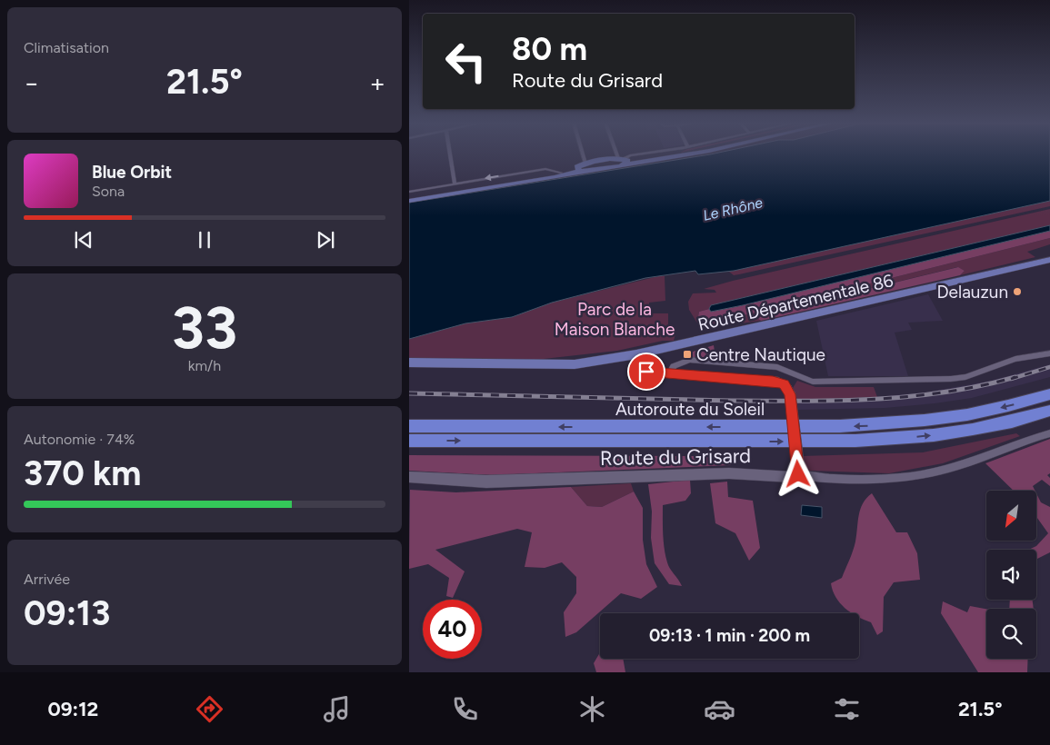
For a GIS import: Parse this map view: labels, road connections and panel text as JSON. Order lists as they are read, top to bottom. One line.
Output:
{"streets":{"highway":["Autoroute du Soleil"],"main road":["Route Départementale 86"],"street":["Route du Grisard"]},"water":["Le Rhône"],"parks":["Parc de la Maison Blanche"],"places":{"other":["Delauzun"],"transit":["Centre Nautique"]},"north":"bottom left","page":{"tile":["Climatisation",["33","km/h"],["Autonomie · 74%","370 km"],["Arrivée","09:13"]],"turn":["80 m","Route du Grisard"],"heat":["−","21.5°","+"],"song":["Blue Orbit","Sona"],"limit":"40","trip":"09:13 · 1 min · 200 m","tabs":["09:12","21.5°"]}}
